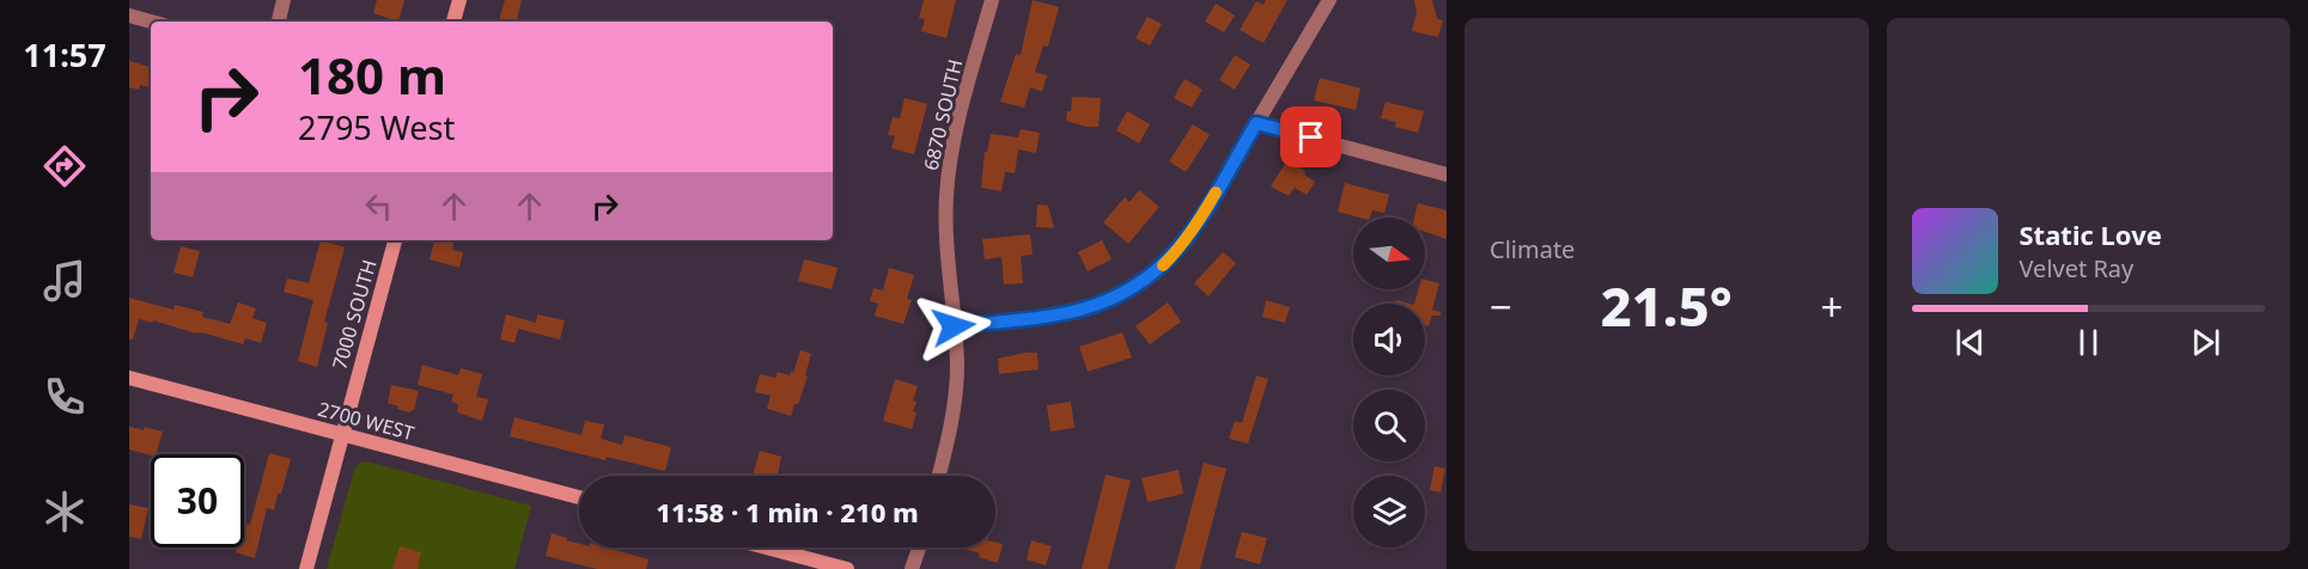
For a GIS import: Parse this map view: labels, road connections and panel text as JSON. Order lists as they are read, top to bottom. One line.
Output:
{"streets":{"main road":["7000 SOUTH","2700 WEST"],"street":["6870 SOUTH"]},"crossings":[["7000 SOUTH","2700 WEST"]],"north":"right","page":{"tabs":"11:57","tile":"Climate","turn":["180 m","2795 West"],"song":["Static Love","Velvet Ray"],"heat":["−","21.5°","+"],"limit":"30","trip":"11:58 · 1 min · 210 m"}}
